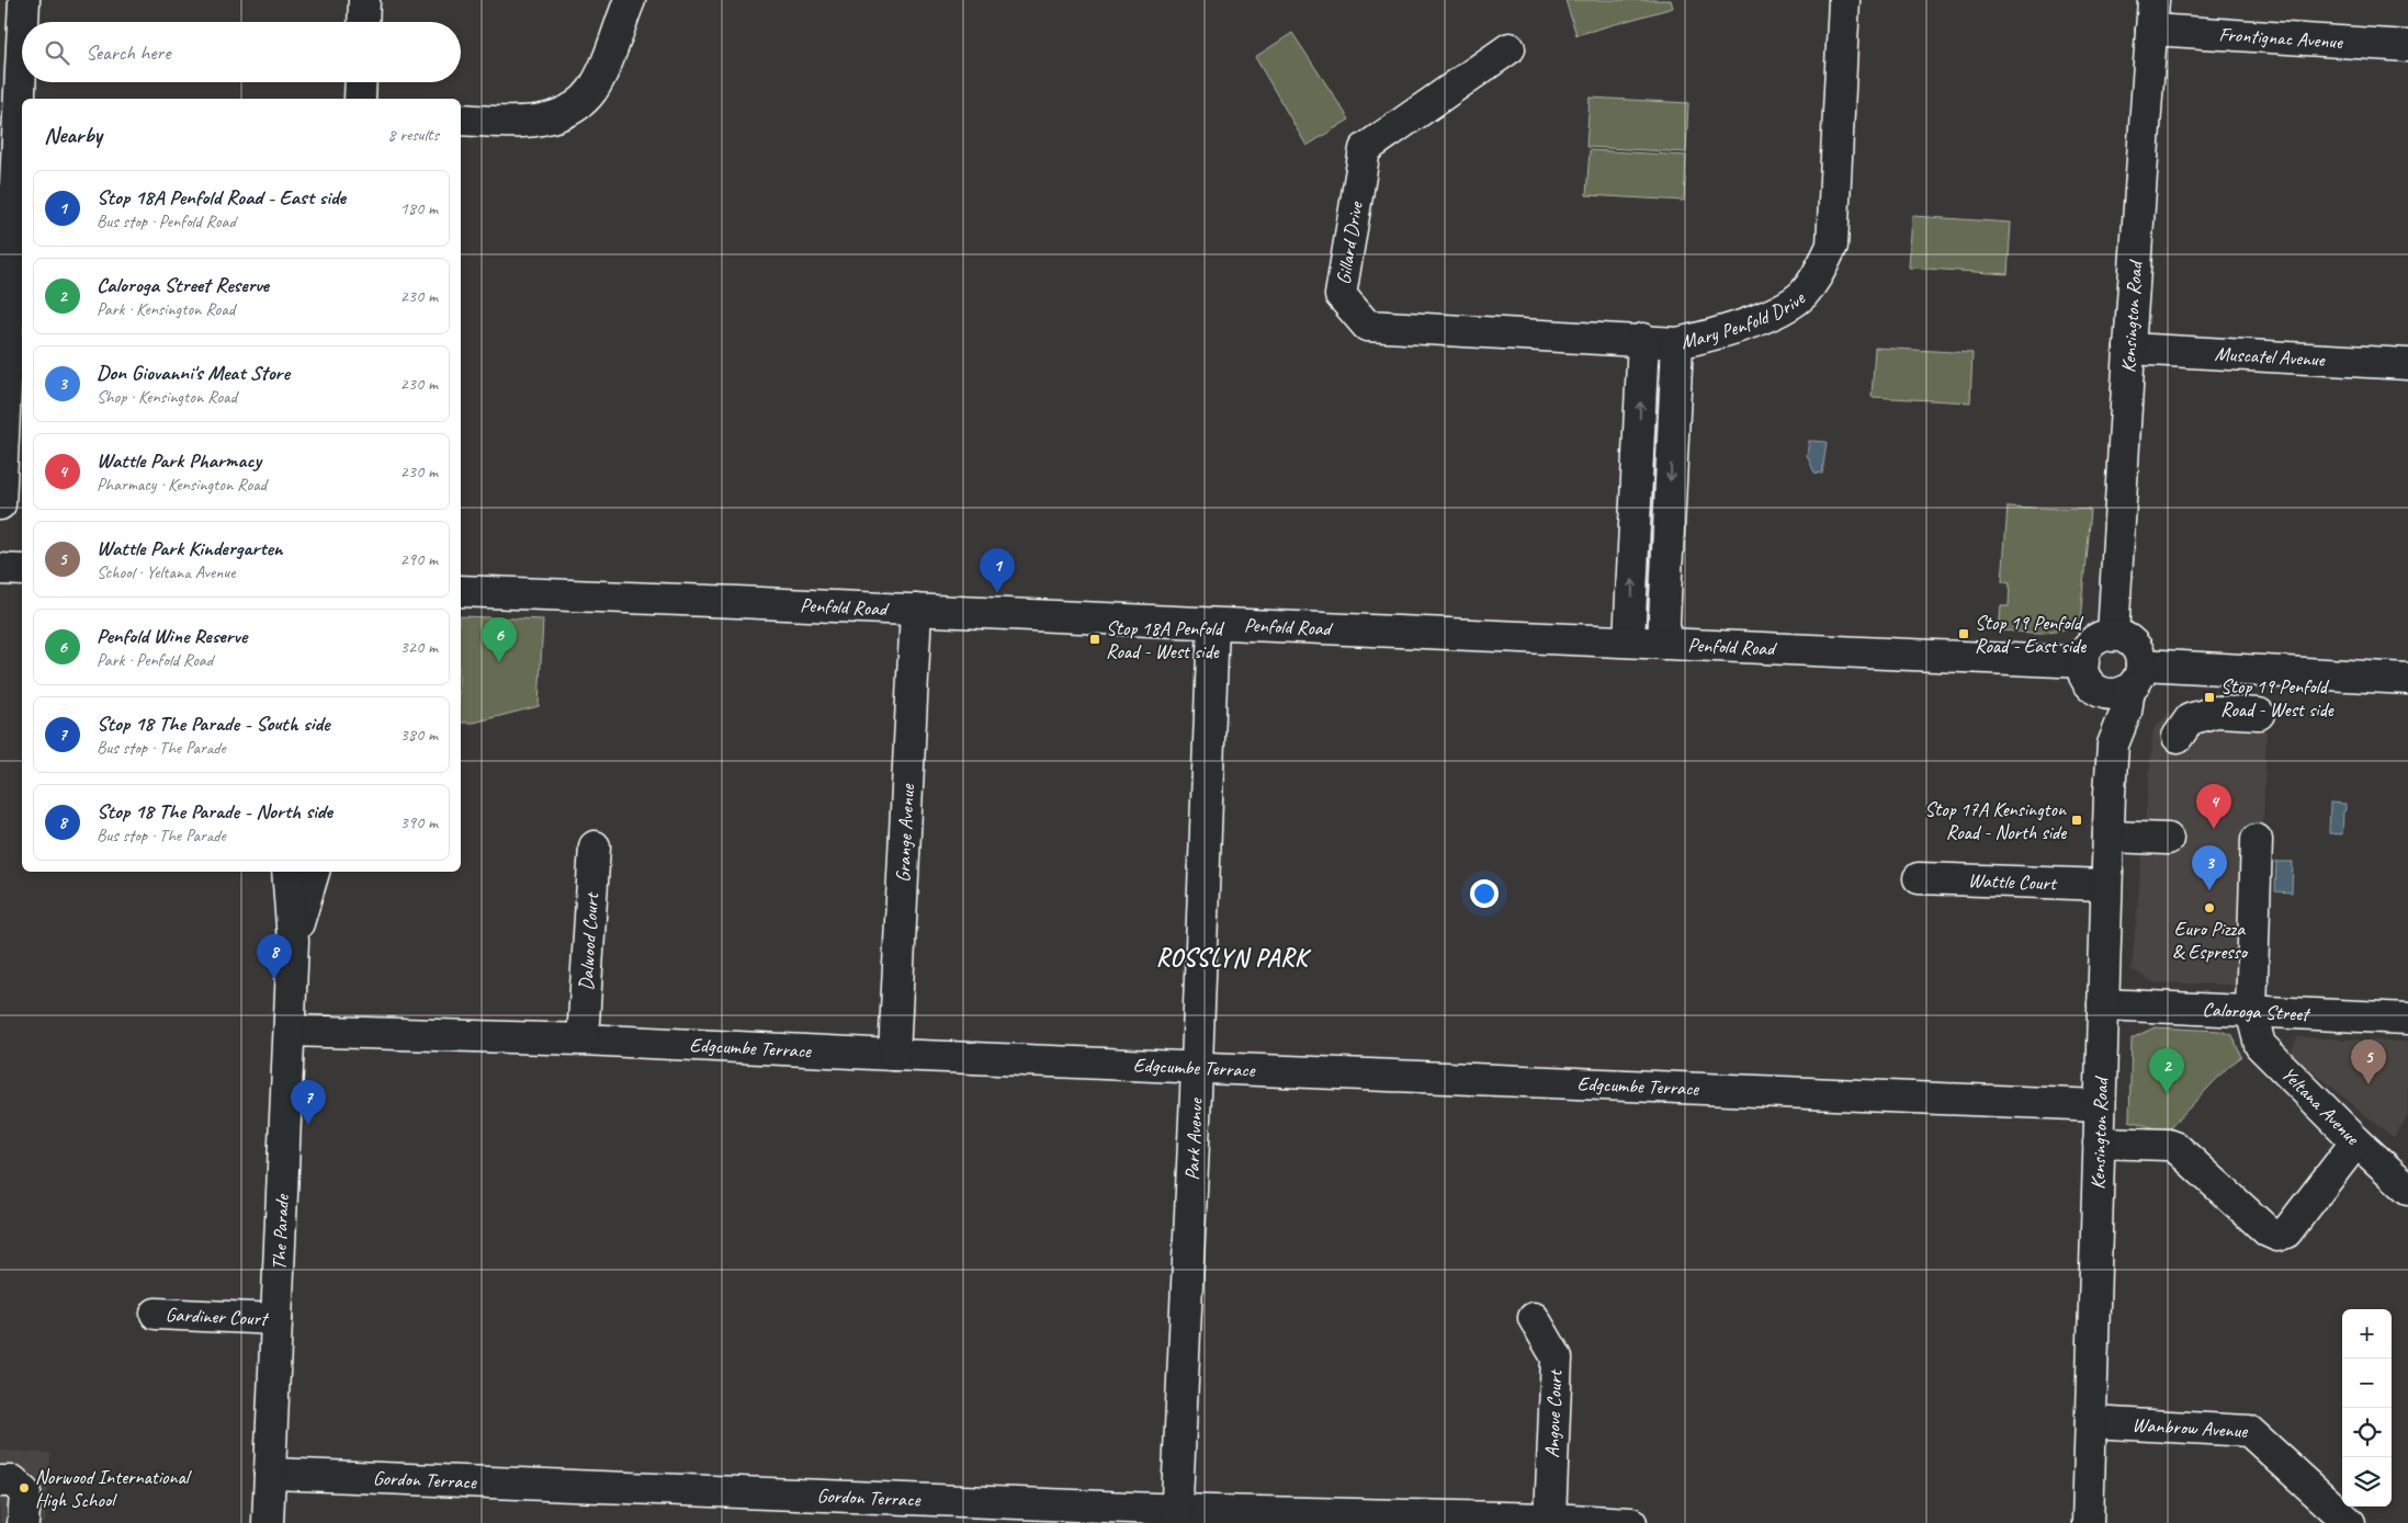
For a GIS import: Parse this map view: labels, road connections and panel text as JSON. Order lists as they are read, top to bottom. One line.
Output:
{"streets":{"street":["Frontignac Avenue","Gillard Drive","Mary Penfold Drive","Kensington Road","Muscatel Avenue","Penfold Road","Grange Avenue","Wattle Court","Dalwood Court","Caloroga Street","Edgcumbe Terrace","Yeltana Avenue","Park Avenue","The Parade","Gardiner Court","Angove Court","Wanbrow Avenue","Gordon Terrace"]},"crossings":[["Frontignac Avenue","Kensington Road"],["Gillard Drive","Mary Penfold Drive"],["Mary Penfold Drive","Penfold Road"],["Kensington Road","Muscatel Avenue"],["Kensington Road","Penfold Road"],["Kensington Road","Wattle Court"],["Kensington Road","Caloroga Street"],["Kensington Road","Edgcumbe Terrace"],["Kensington Road","Wanbrow Avenue"],["Penfold Road","Grange Avenue"],["Penfold Road","Park Avenue"],["Grange Avenue","Edgcumbe Terrace"],["Dalwood Court","Edgcumbe Terrace"],["Caloroga Street","Yeltana Avenue"],["Edgcumbe Terrace","Park Avenue"],["Edgcumbe Terrace","The Parade"],["Park Avenue","Gordon Terrace"],["The Parade","Gardiner Court"],["The Parade","Gordon Terrace"],["Angove Court","Gordon Terrace"]],"districts":["ROSSLYN PARK"],"places":{"transit":["Stop 19 Penfold Road - East side","Stop 18A Penfold Road - West side","Stop 19 Penfold Road - West side","Stop 17A Kensington Road - North side"],"other":["Euro Pizza & Espresso","Norwood International High School"]},"page":{"search":"Search here","heading":["Nearby","8 results"],"list":[{"mark":"1","name":"Stop 18A Penfold Road - East side","note":"Bus stop · Penfold Road","value":"180 m"},{"mark":"2","name":"Caloroga Street Reserve","note":"Park · Kensington Road","value":"230 m"},{"mark":"3","name":"Don Giovanni's Meat Store","note":"Shop · Kensington Road","value":"230 m"},{"mark":"4","name":"Wattle Park Pharmacy","note":"Pharmacy · Kensington Road","value":"230 m"},{"mark":"5","name":"Wattle Park Kindergarten","note":"School · Yeltana Avenue","value":"290 m"},{"mark":"6","name":"Penfold Wine Reserve","note":"Park · Penfold Road","value":"320 m"},{"mark":"7","name":"Stop 18 The Parade - South side","note":"Bus stop · The Parade","value":"380 m"},{"mark":"8","name":"Stop 18 The Parade - North side","note":"Bus stop · The Parade","value":"390 m"}],"pins":["1","6","4","3","8","5","2","7"],"map_buttons":["+","−"]}}
